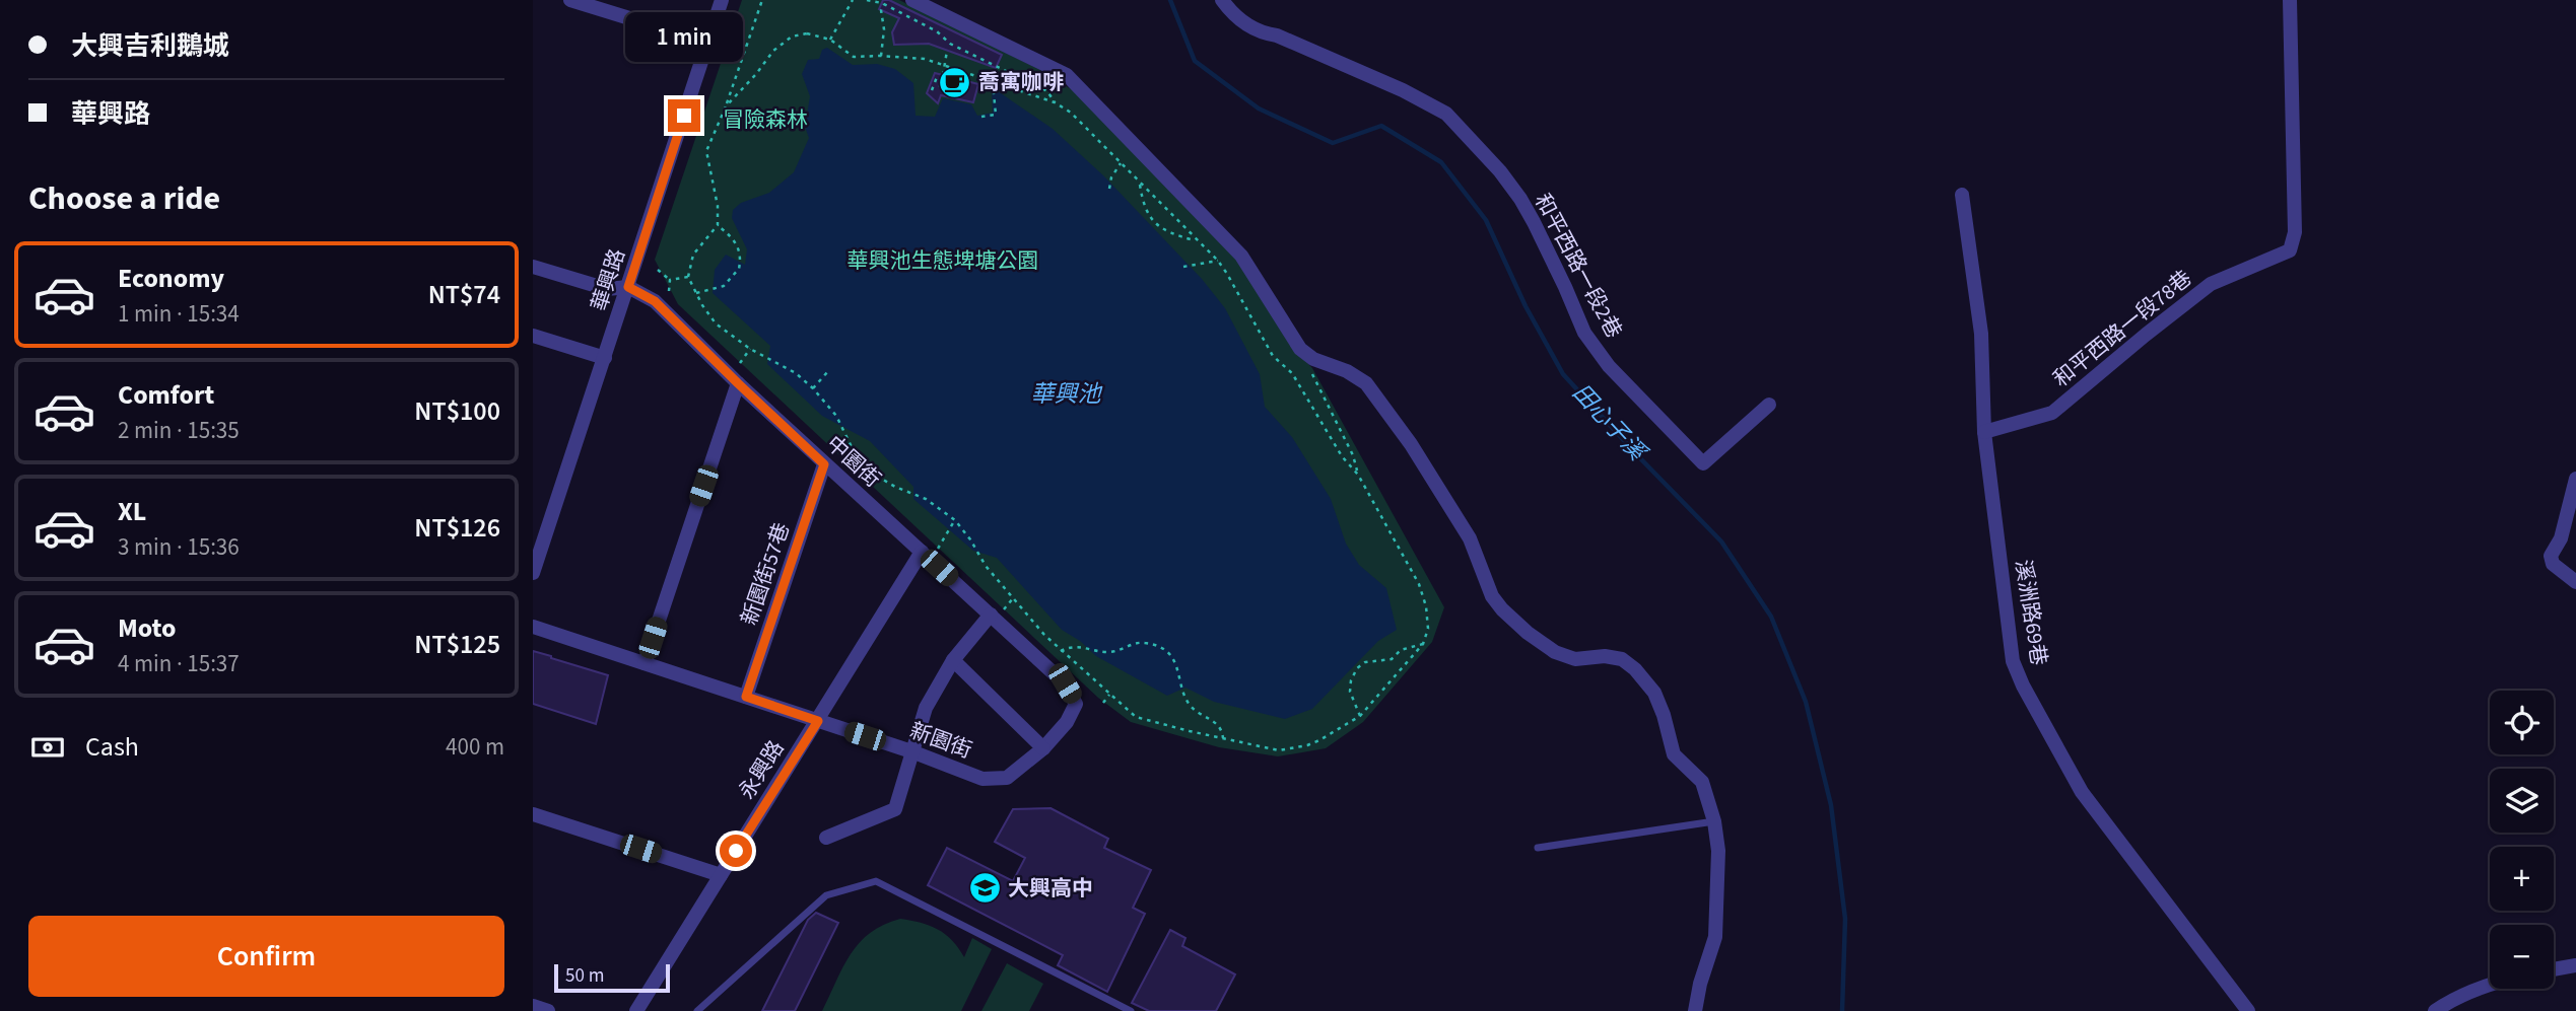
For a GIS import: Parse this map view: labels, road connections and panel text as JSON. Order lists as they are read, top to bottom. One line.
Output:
{"streets":{"street":["和平西路一段2巷","華興路","和平西路一段78巷","中園街","新園街57巷","溪洲路69巷","新園街","永興路"]},"crossings":[["華興路","中園街"],["和平西路一段78巷","溪洲路69巷"],["中園街","新園街57巷"],["中園街","新園街"],["中園街","永興路"],["新園街57巷","新園街"],["新園街","永興路"]],"water":["華興池","田心子溪"],"parks":["冒險森林","華興池生態埤塘公園"],"places":{"cafe":["喬寓咖啡"],"school or university":["大興高中"]},"scale_bar":"50 m","page":{"banner":["大興吉利鵝城","華興路"],"bubble":"1 min","heading":"Choose a ride","list":[{"name":"Economy","note":"1 min · 15:34","value":"NT$74"},{"name":"Comfort","note":"2 min · 15:35","value":"NT$100"},{"name":"XL","note":"3 min · 15:36","value":"NT$126"},{"name":"Moto","note":"4 min · 15:37","value":"NT$125"}],"map_buttons":["+","−"],"pay":["Cash","400 m"],"buttons":"Confirm","scale":"50 m"}}
